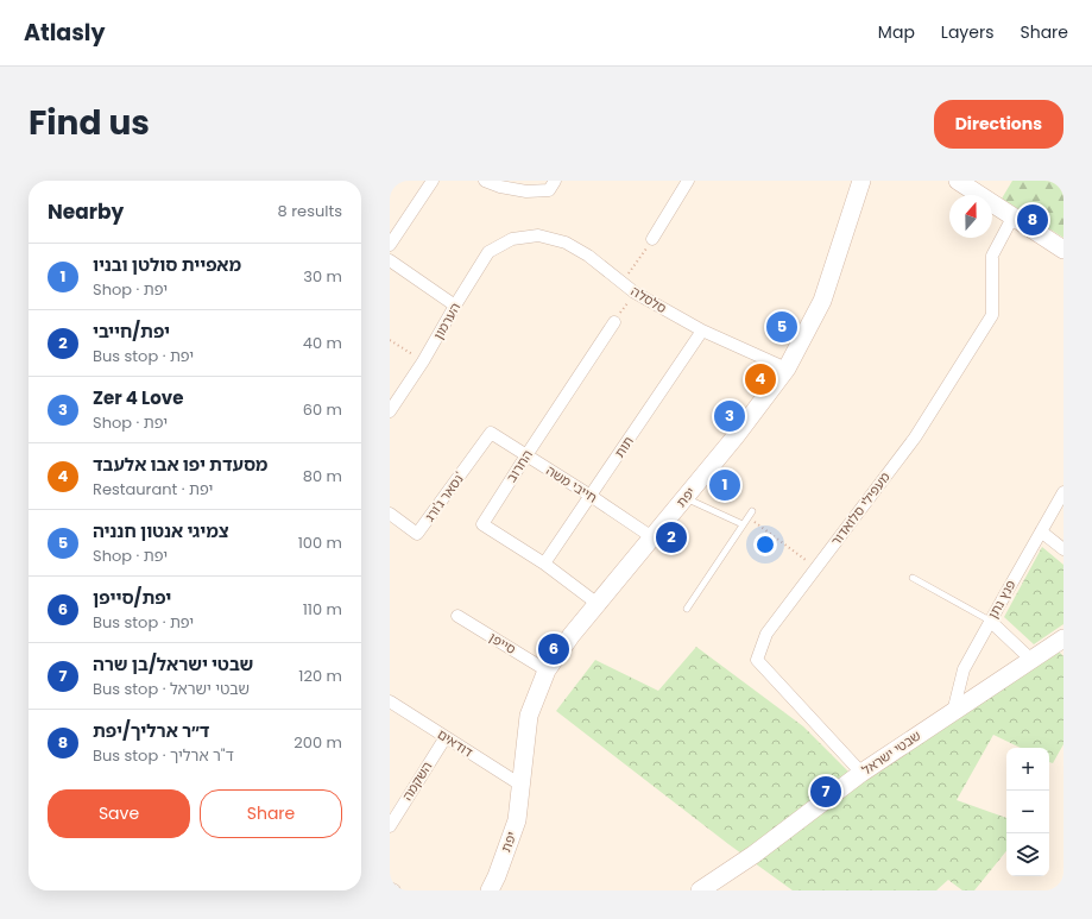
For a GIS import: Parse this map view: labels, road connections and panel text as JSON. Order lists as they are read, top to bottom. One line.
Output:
{"streets":{"street":["סלסלה","הערמון","תות","החרוב","חייבי משה","נסאר ג'ורג'","יפת","מעפילי סלואדור","פנץ נתן","סייפן","דודאים","שבטי ישראל","השקמה"]},"crossings":[["סלסלה","הערמון"],["סלסלה","תות"],["סלסלה","יפת"],["תות","החרוב"],["תות","חייבי משה"],["החרוב","חייבי משה"],["החרוב","יפת"],["חייבי משה","נסאר ג'ורג'"],["חייבי משה","יפת"],["יפת","סייפן"],["יפת","דודאים"],["מעפילי סלואדור","שבטי ישראל"],["פנץ נתן","שבטי ישראל"],["דודאים","השקמה"]],"north":"top","page":{"header":"Atlasly","nav":["Map","Layers","Share"],"title":"Find us","buttons":["Directions",["Save","Share"]],"heading":["Nearby","8 results"],"pins":["8","5","4","3","1","2","6","7"],"list":[{"mark":"1","name":"מאפיית סולטן ובניו","note":"Shop · יפת","value":"30 m"},{"mark":"2","name":"יפת/חייבי","note":"Bus stop · יפת","value":"40 m"},{"mark":"3","name":"Zer 4 Love","note":"Shop · יפת","value":"60 m"},{"mark":"4","name":"מסעדת יפו אבו אלעבד","note":"Restaurant · יפת","value":"80 m"},{"mark":"5","name":"צמיגי אנטון חנניה","note":"Shop · יפת","value":"100 m"},{"mark":"6","name":"יפת/סייפן","note":"Bus stop · יפת","value":"110 m"},{"mark":"7","name":"שבטי ישראל/בן שרה","note":"Bus stop · שבטי ישראל","value":"120 m"},{"mark":"8","name":"ד״ר ארליך/יפת","note":"Bus stop · ד\"ר ארליך","value":"200 m"}],"map_buttons":["+","−"]}}
